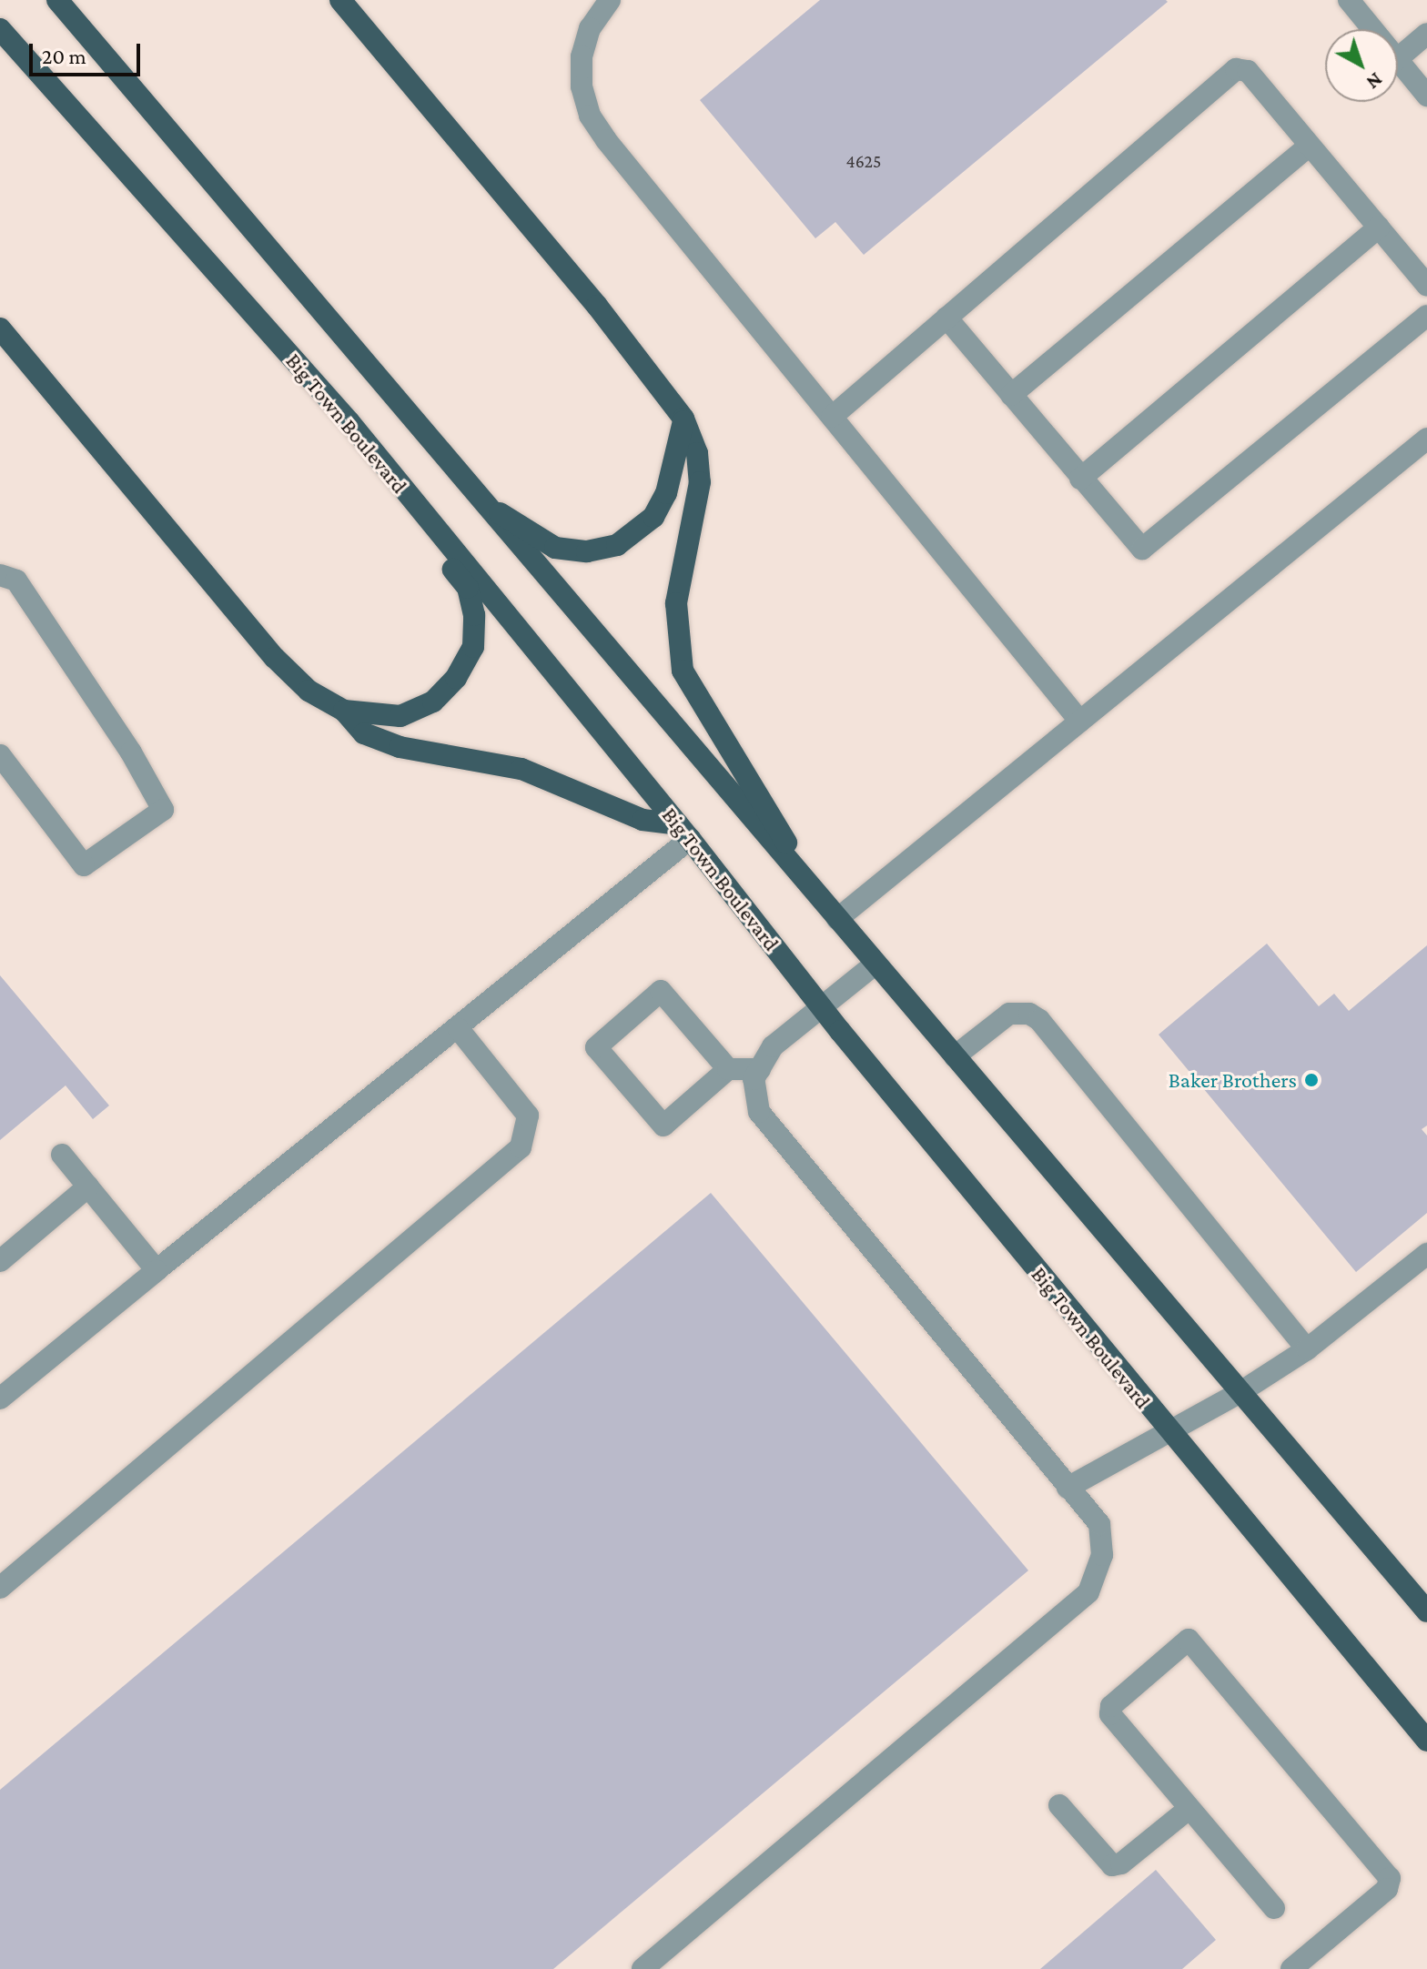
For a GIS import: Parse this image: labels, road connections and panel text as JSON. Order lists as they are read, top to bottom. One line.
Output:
{"streets":{"main road":["Big Town Boulevard"]},"places":["Baker Brothers"],"house_numbers":["4625"],"scale_bar":"20 m","north":"bottom right"}
